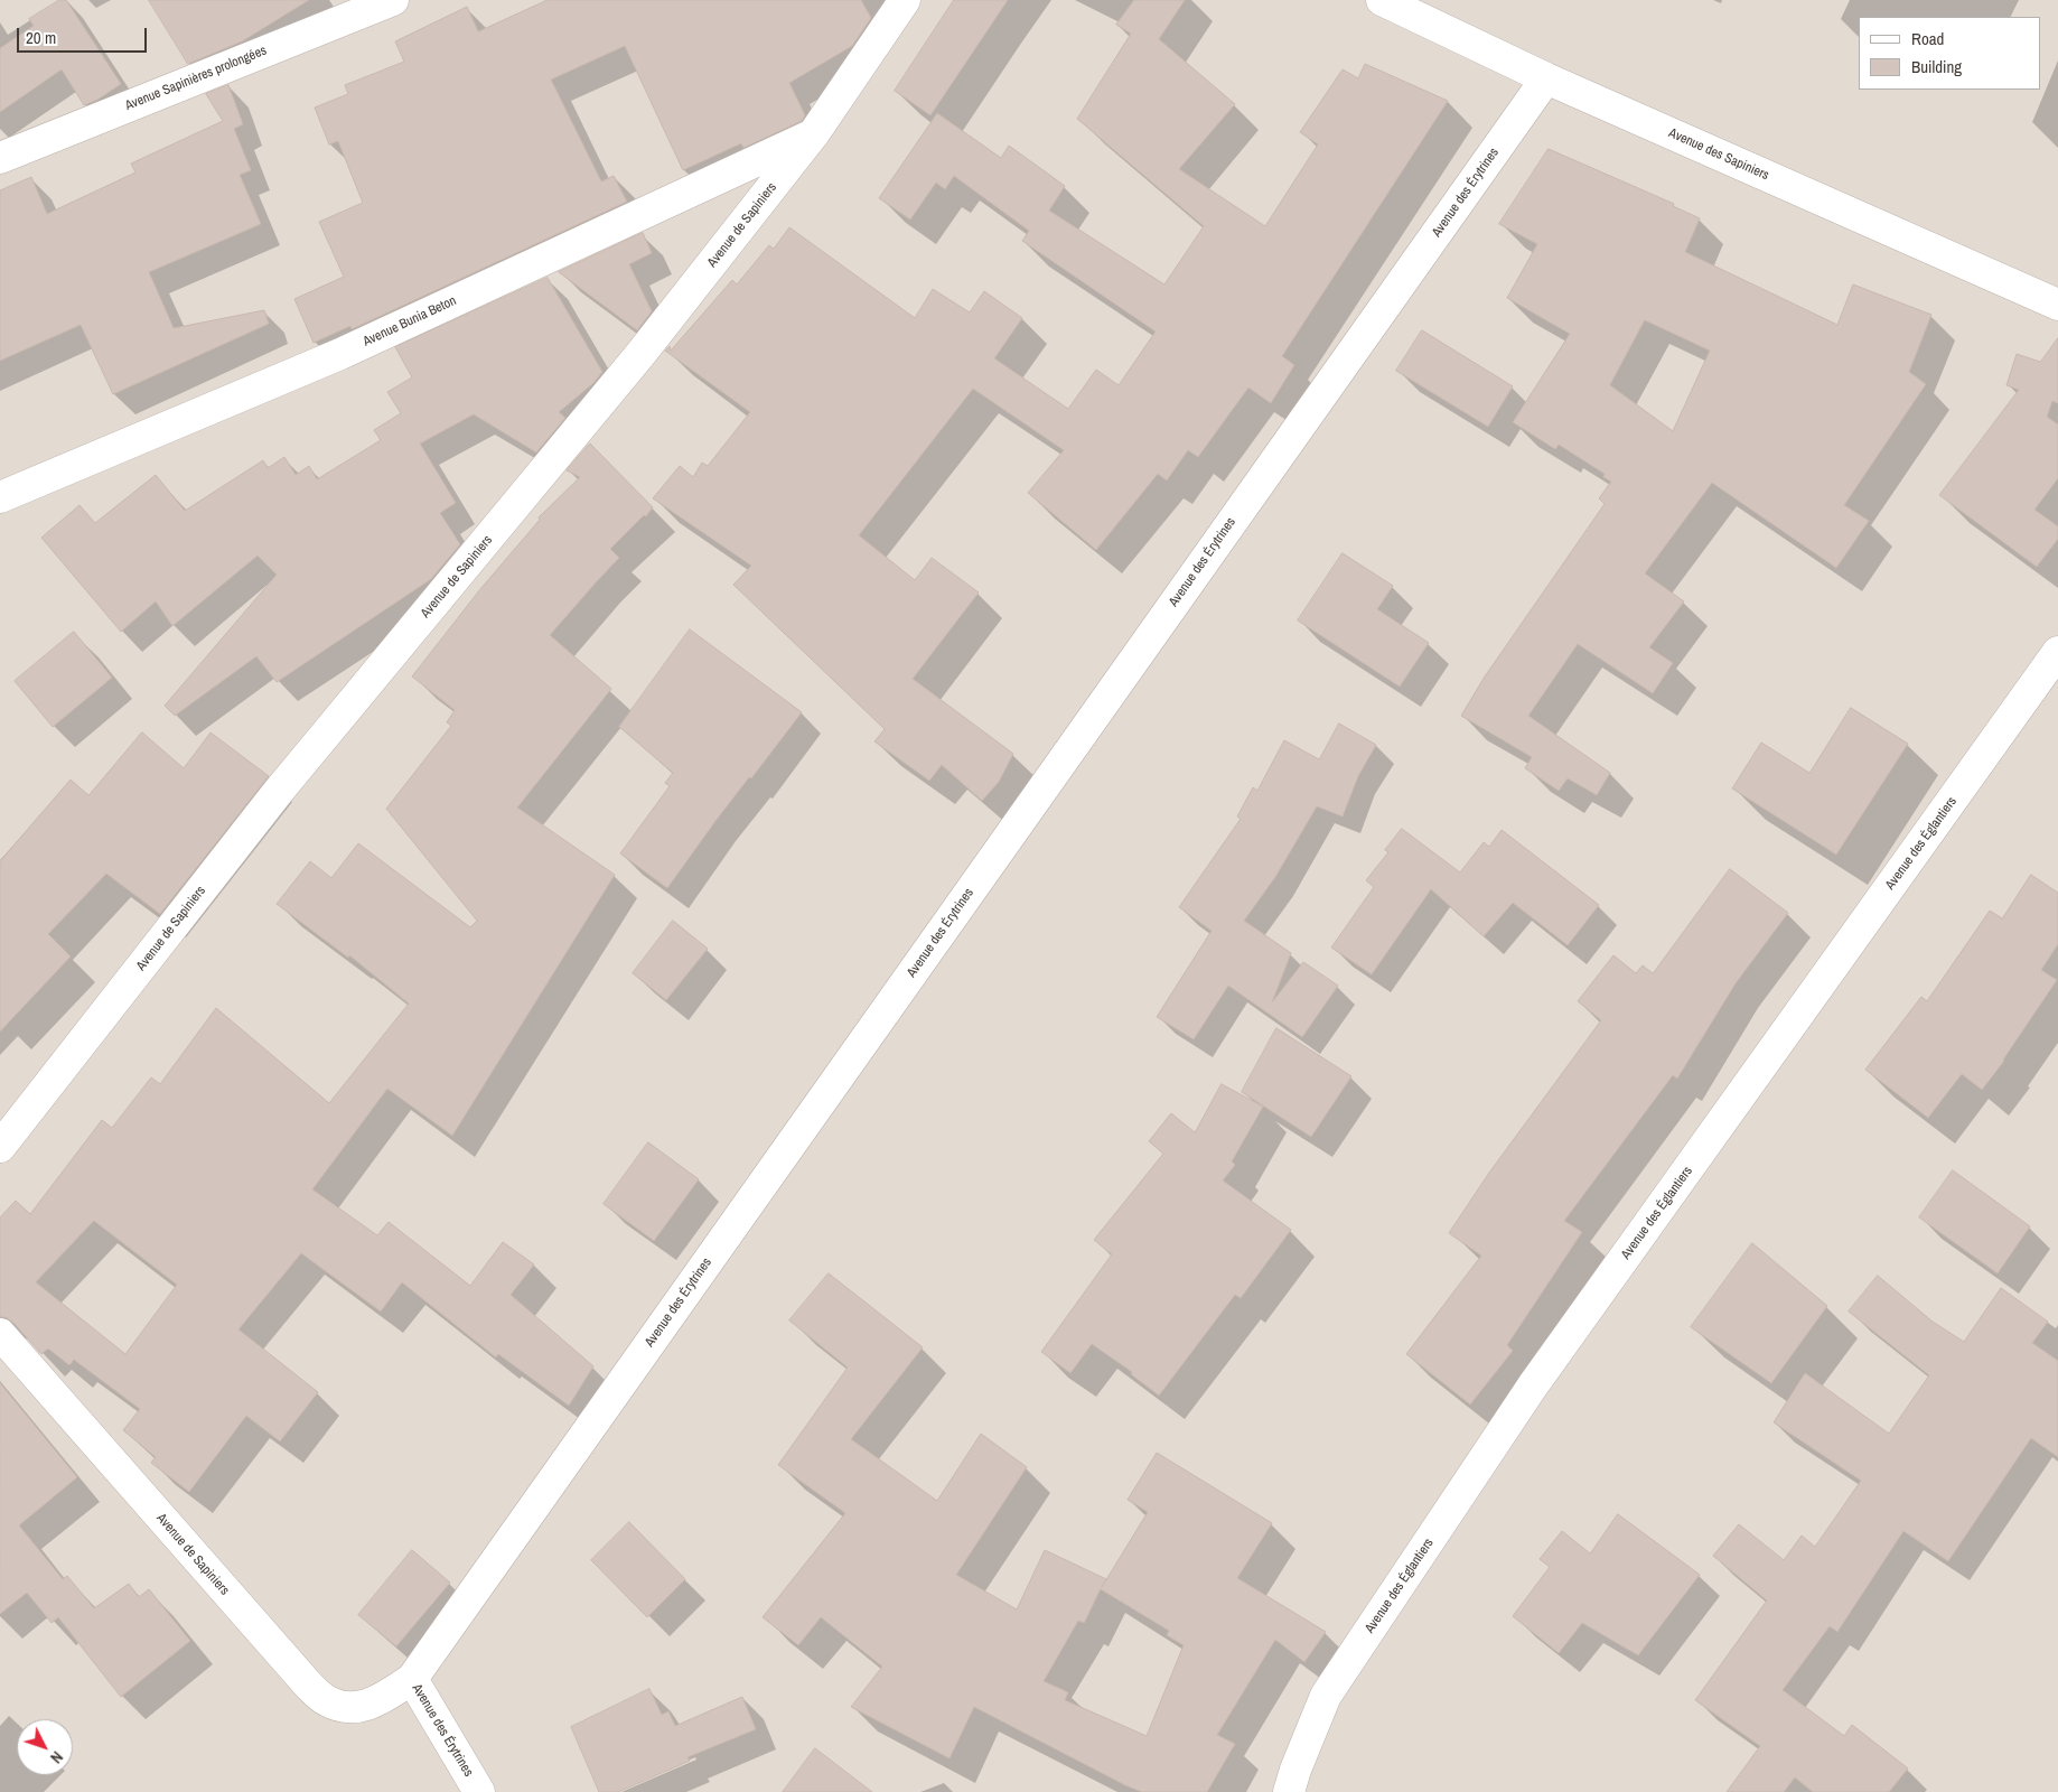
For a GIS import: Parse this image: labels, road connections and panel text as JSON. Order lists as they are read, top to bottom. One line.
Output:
{"streets":{"street":["Avenue Sapinières prolongées","Avenue des Sapiniers","Avenue des Érytrines","Avenue de Sapiniers","Avenue Bunia Beton","Avenue des Églantiers"]},"crossings":[["Avenue des Sapiniers","Avenue des Érytrines"],["Avenue des Érytrines","Avenue de Sapiniers"],["Avenue de Sapiniers","Avenue Bunia Beton"]],"legend":["Road","Building"],"scale_bar":"20 m","north":"bottom right"}
